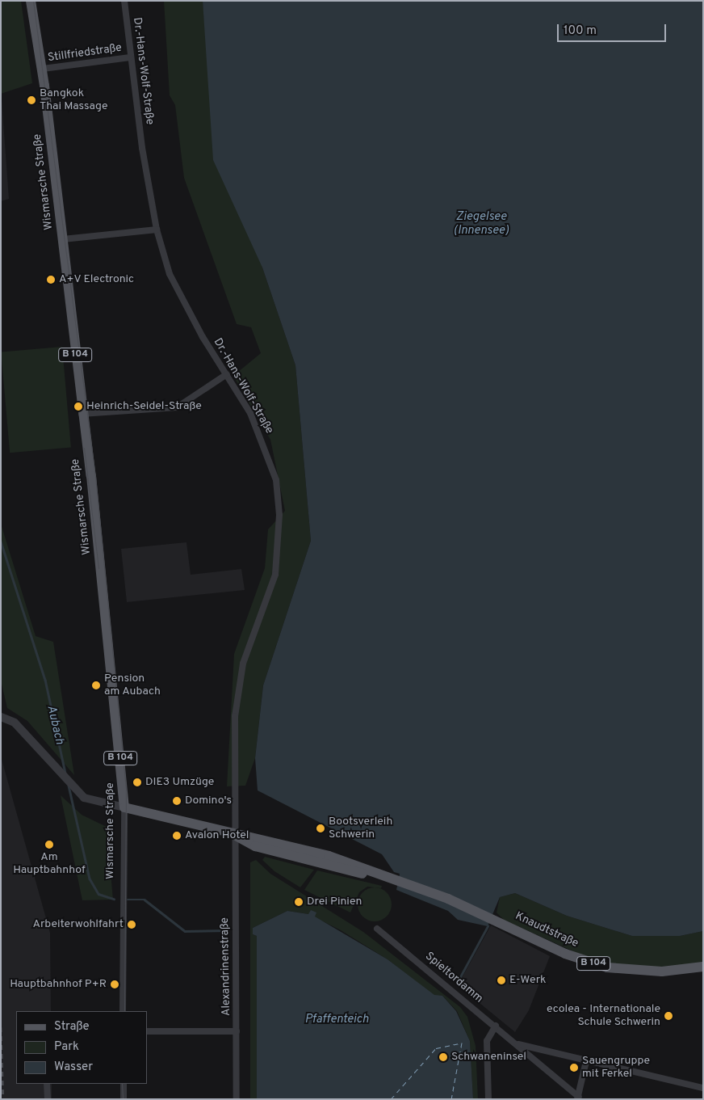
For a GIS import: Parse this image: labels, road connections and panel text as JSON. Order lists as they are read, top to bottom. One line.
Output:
{"streets":{"main road":["Wismarsche Straße","B 104","Knaudtstraße"],"street":["Stillfriedstraße","Dr.-Hans-Wolf-Straße","Alexandrinenstraße","Spieltordamm"]},"crossings":[["Stillfriedstraße","Dr.-Hans-Wolf-Straße"],["Stillfriedstraße","Wismarsche Straße"],["Dr.-Hans-Wolf-Straße","B 104"],["Dr.-Hans-Wolf-Straße","Knaudtstraße"],["Dr.-Hans-Wolf-Straße","Alexandrinenstraße"],["Wismarsche Straße","B 104"],["B 104","Knaudtstraße"],["B 104","Alexandrinenstraße"],["Knaudtstraße","Alexandrinenstraße"]],"water":["Ziegelsee (Innensee)","Aubach","Pfaffenteich"],"places":["Bangkok Thai Massage","A+V Electronic","Heinrich-Seidel-Straße","Pension am Aubach","DIE3 Umzüge","Domino's","Bootsverleih Schwerin","Avalon Hotel","Am Hauptbahnhof","Drei Pinien","Arbeiterwohlfahrt","E-Werk","Hauptbahnhof P+R","ecolea - Internationale Schule Schwerin","Schwaneninsel","Sauengruppe mit Ferkel"],"legend":["Straße","Park","Wasser"],"scale_bar":"100 m"}
